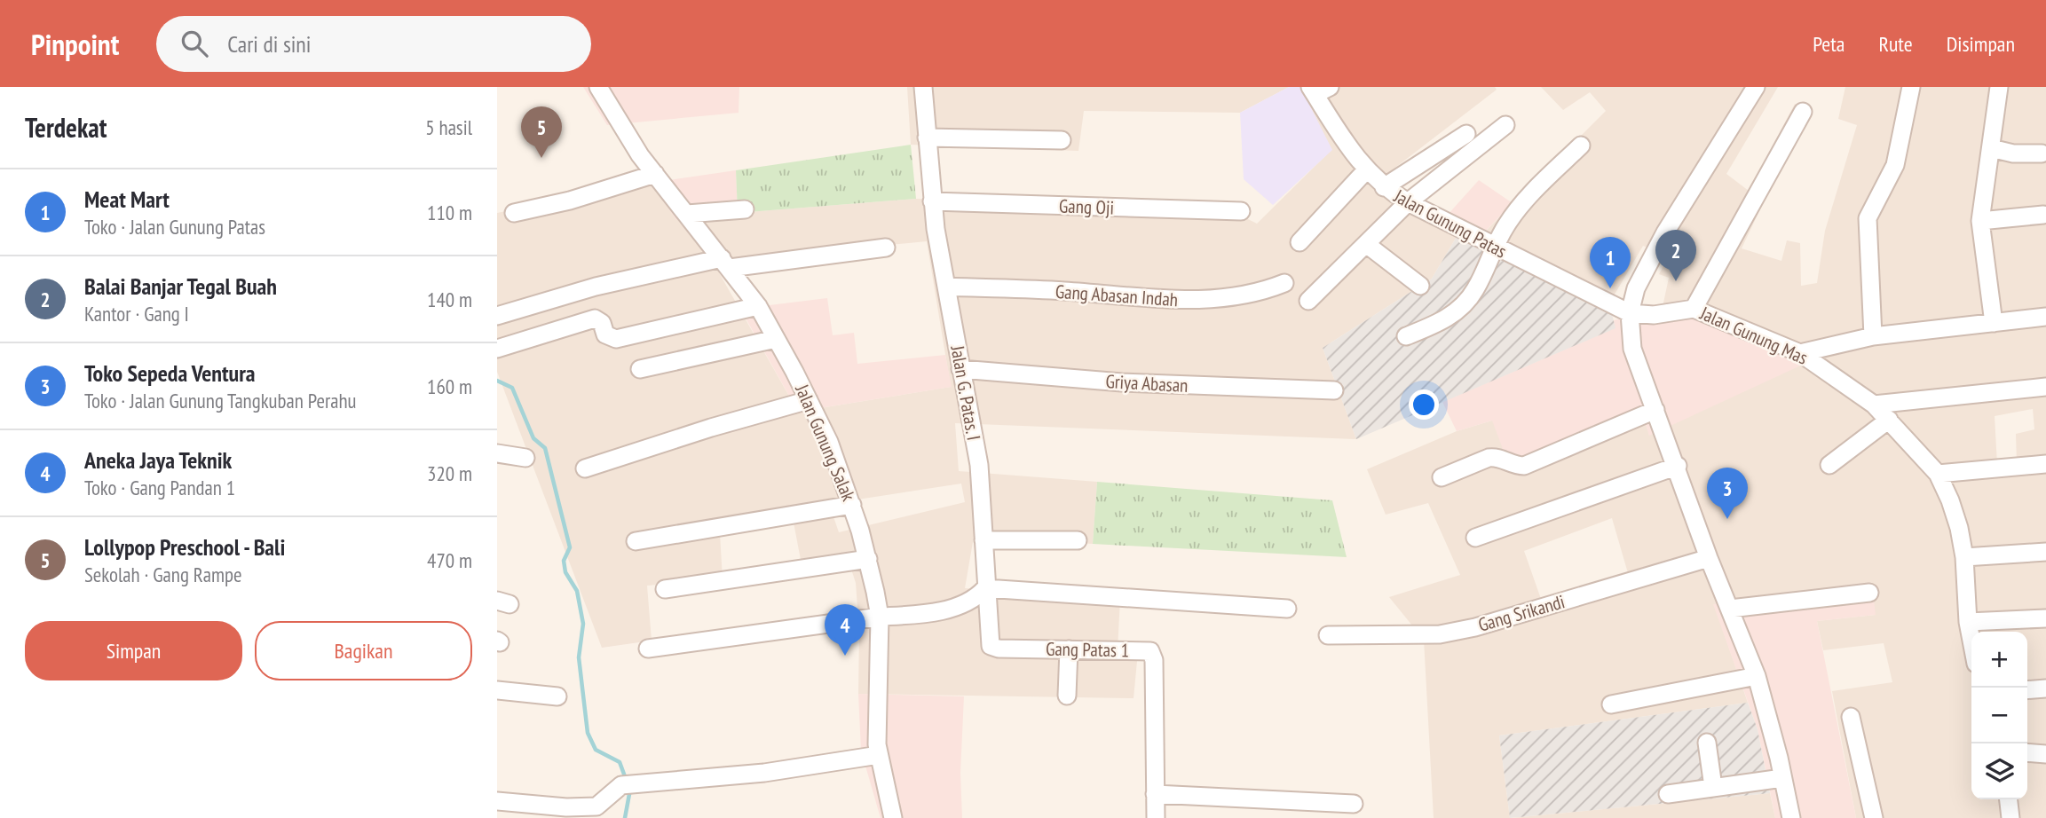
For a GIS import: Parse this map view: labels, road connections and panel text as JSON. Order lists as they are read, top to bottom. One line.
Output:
{"streets":{"street":["Gang Oji","Jalan Gunung Patas","Gang Abasan Indah","Jalan Gunung Mas","Griya Abasan","Jalan G. Patas. I","Jalan Gunung Salak","Gang Srikandi","Gang Patas 1"]},"crossings":[["Gang Oji","Jalan G. Patas. I"],["Jalan Gunung Patas","Jalan Gunung Mas"],["Gang Abasan Indah","Jalan G. Patas. I"],["Griya Abasan","Jalan G. Patas. I"],["Jalan G. Patas. I","Gang Patas 1"]],"page":{"header":"Pinpoint","search":"Cari di sini","nav":["Peta","Rute","Disimpan"],"heading":["Terdekat","5 hasil"],"pins":["5","2","1","3","4"],"list":[{"mark":"1","name":"Meat Mart","note":"Toko · Jalan Gunung Patas","value":"110 m"},{"mark":"2","name":"Balai Banjar Tegal Buah","note":"Kantor · Gang I","value":"140 m"},{"mark":"3","name":"Toko Sepeda Ventura","note":"Toko · Jalan Gunung Tangkuban Perahu","value":"160 m"},{"mark":"4","name":"Aneka Jaya Teknik","note":"Toko · Gang Pandan 1","value":"320 m"},{"mark":"5","name":"Lollypop Preschool - Bali","note":"Sekolah · Gang Rampe","value":"470 m"}],"buttons":["Simpan","Bagikan"],"map_buttons":["+","−"]}}
